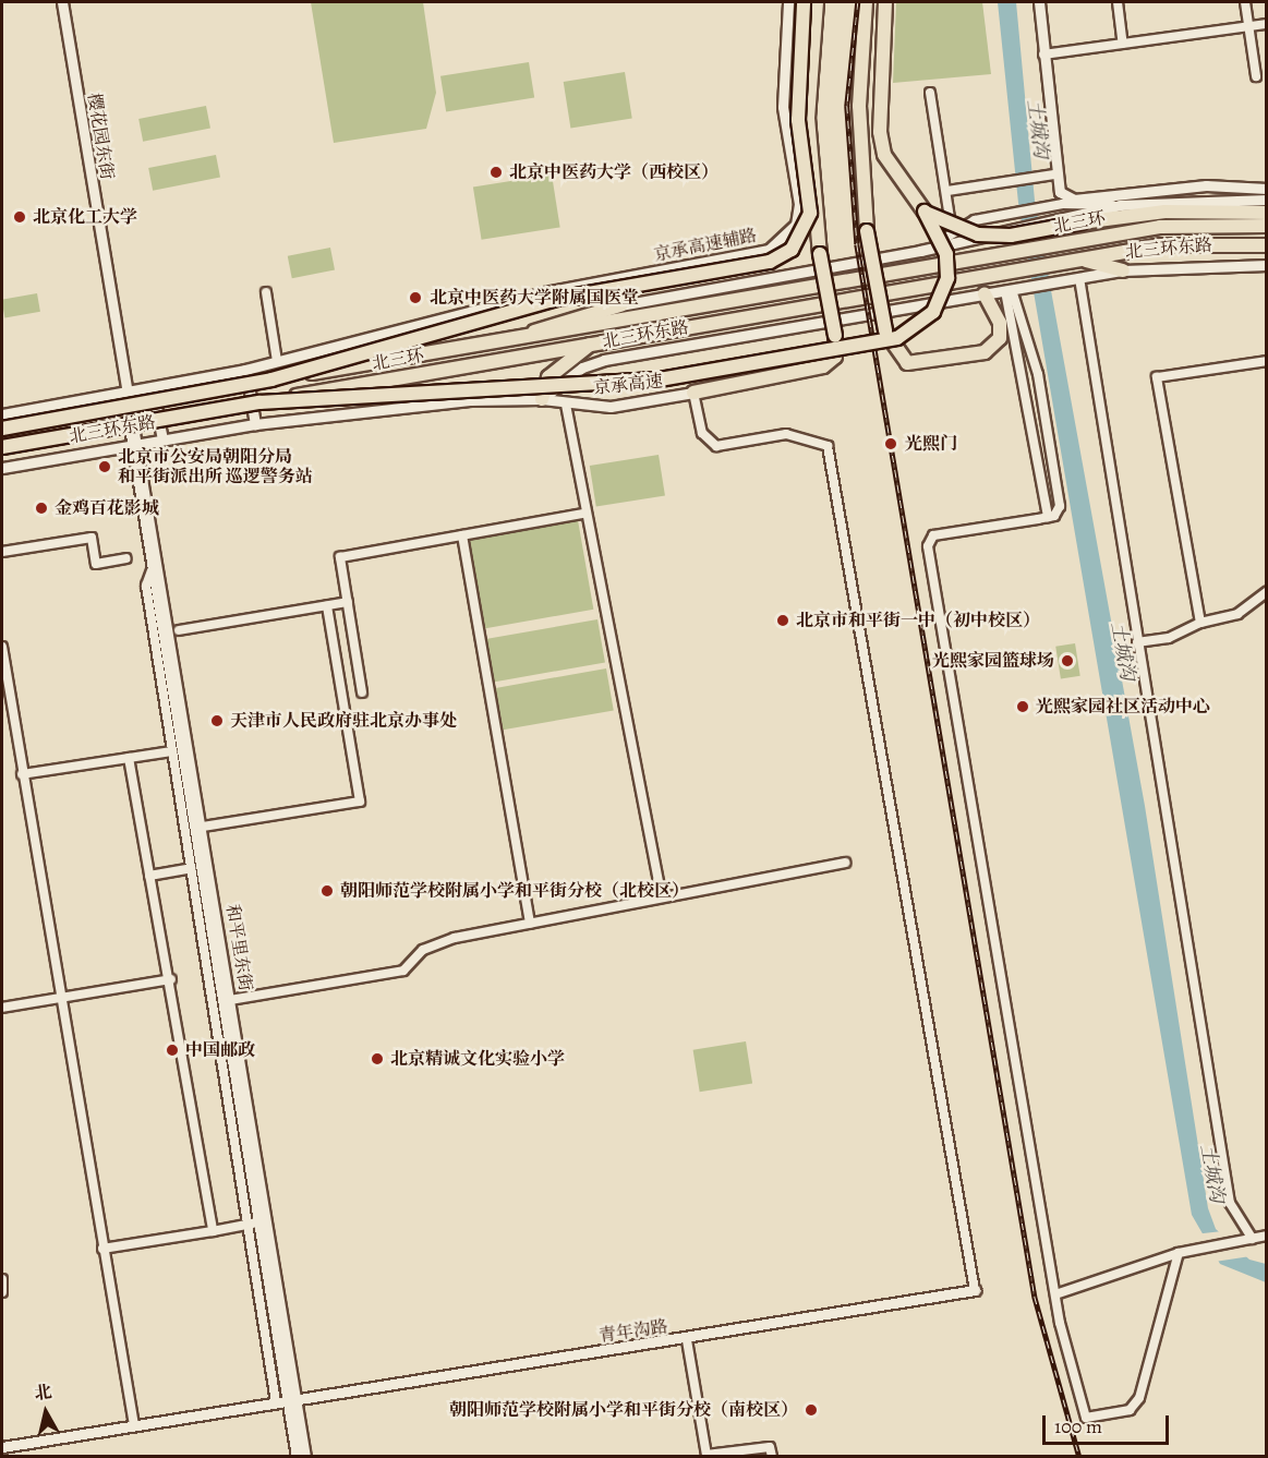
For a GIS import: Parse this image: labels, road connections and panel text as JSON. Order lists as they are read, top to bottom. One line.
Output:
{"streets":{"highway":["北三环"],"street":["樱花园东街","京承高速辅路","北三环东路","京承高速","和平里东街","青年沟路"]},"crossings":[["樱花园东街","北三环东路"],["樱花园东街","和平里东街"],["京承高速辅路","北三环东路"],["北三环东路","京承高速"],["北三环东路","和平里东街"],["和平里东街","青年沟路"]],"water":["土城沟"],"places":["北京中医药大学（西校区）","北京化工大学","北京中医药大学附属国医堂","光熙门","北京市公安局朝阳分局 和平街派出所 巡逻警务站","金鸡百花影城","北京市和平街一中（初中校区）","光熙家园篮球场","光熙家园社区活动中心","天津市人民政府驻北京办事处","朝阳师范学校附属小学和平街分校（北校区）","中国邮政","北京精诚文化实验小学","朝阳师范学校附属小学和平街分校（南校区）"],"scale_bar":"100 m","north":"top"}
